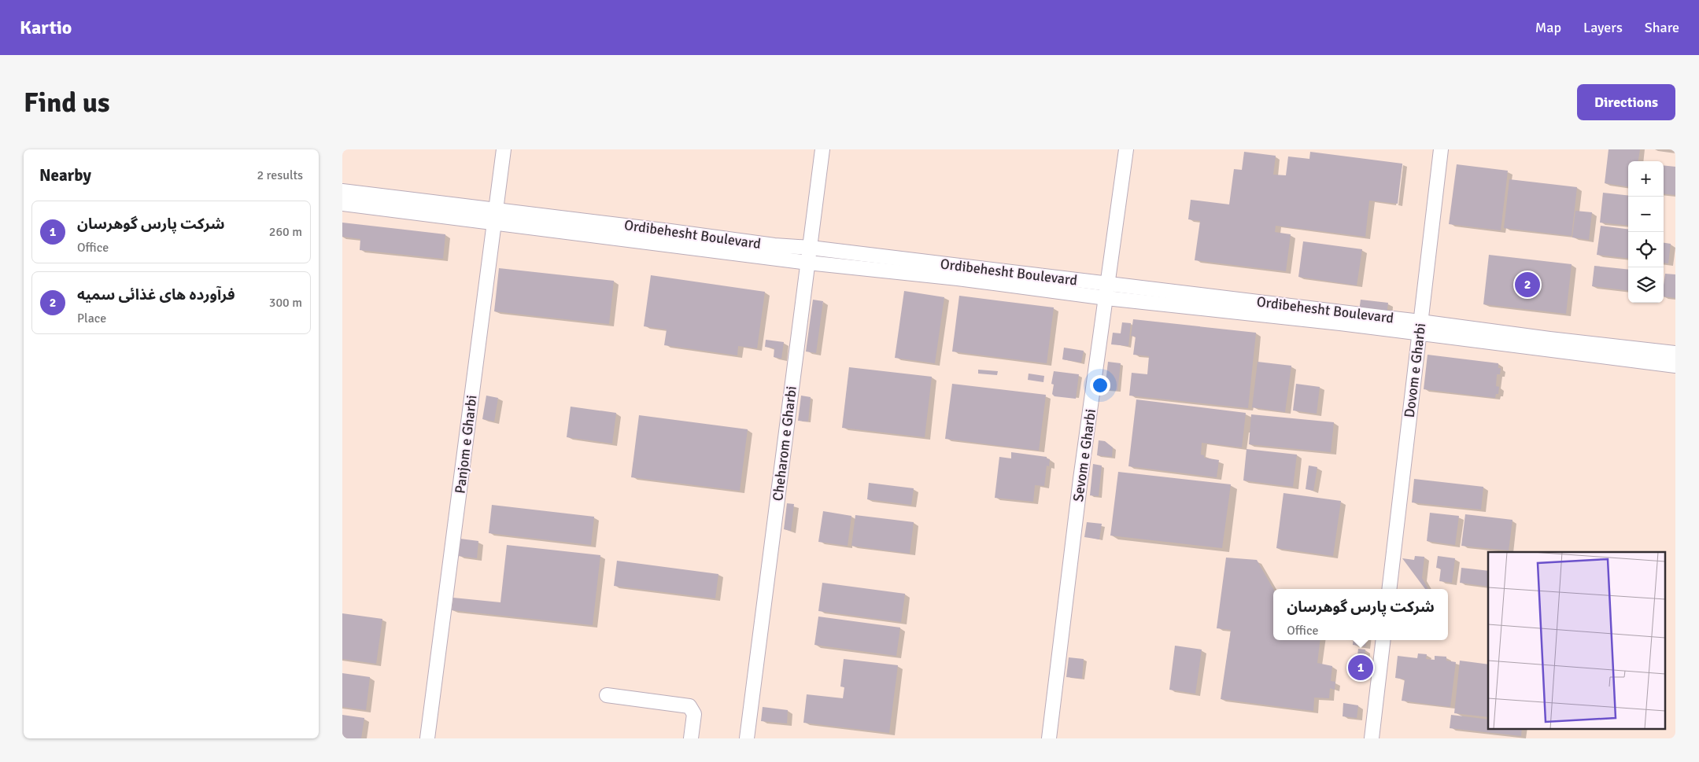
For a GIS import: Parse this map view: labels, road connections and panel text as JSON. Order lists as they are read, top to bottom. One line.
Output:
{"streets":{"street":["Ordibehesht Boulevard","Dovom e Gharbi","Cheharom e Gharbi","Panjom e Gharbi","Sevom e Gharbi"]},"crossings":[["Ordibehesht Boulevard","Dovom e Gharbi"],["Ordibehesht Boulevard","Cheharom e Gharbi"],["Ordibehesht Boulevard","Panjom e Gharbi"],["Ordibehesht Boulevard","Sevom e Gharbi"]],"page":{"header":"Kartio","nav":["Map","Layers","Share"],"buttons":"Directions","title":"Find us","heading":["Nearby","2 results"],"map_buttons":["+","−"],"list":[{"mark":"1","name":"شرکت پارس گوهرسان","note":"Office","value":"260 m"},{"mark":"2","name":"فرآورده های غذائی سمیه","note":"Place","value":"300 m"}],"pins":["2","1"],"popup":["شرکت پارس گوهرسان","Office"]}}
